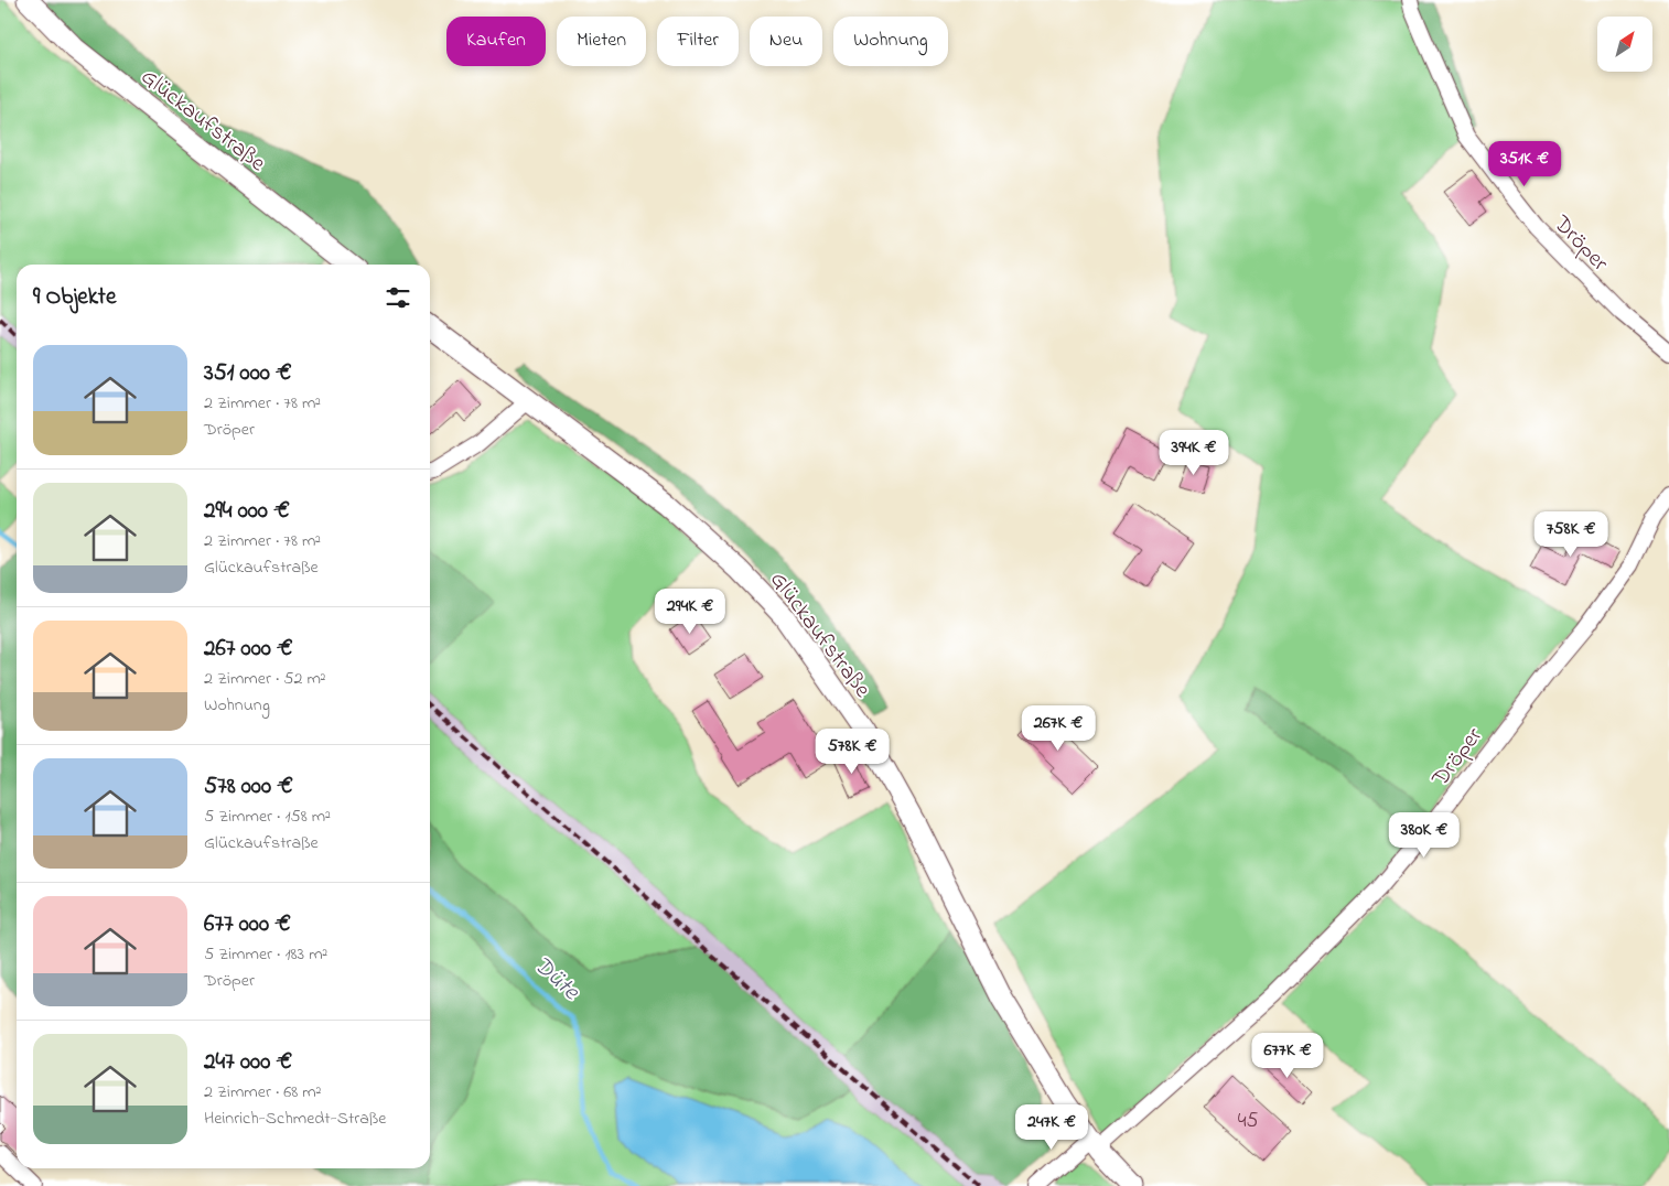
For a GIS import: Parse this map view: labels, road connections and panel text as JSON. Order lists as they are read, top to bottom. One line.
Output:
{"streets":{"main road":["Glückaufstraße"],"street":["Dröper"]},"crossings":[["Glückaufstraße","Dröper"]],"water":["Düte"],"house_numbers":["45"],"north":"top right","page":{"chip":["Kaufen","Mieten","Filter","Neu","Wohnung"],"price":["351K €","394K €","758K €","294K €","267K €","578K €","380K €","677K €","247K €"],"heading":"9 Objekte","list":[{"name":"351 000 €","note":"2 Zimmer · 78 m² · Dröper"},{"name":"294 000 €","note":"2 Zimmer · 78 m² · Glückaufstraße"},{"name":"267 000 €","note":"2 Zimmer · 52 m² · Wohnung"},{"name":"578 000 €","note":"5 Zimmer · 158 m² · Glückaufstraße"},{"name":"677 000 €","note":"5 Zimmer · 183 m² · Dröper"},{"name":"247 000 €","note":"2 Zimmer · 68 m² · Heinrich-Schmedt-Straße"}]}}
